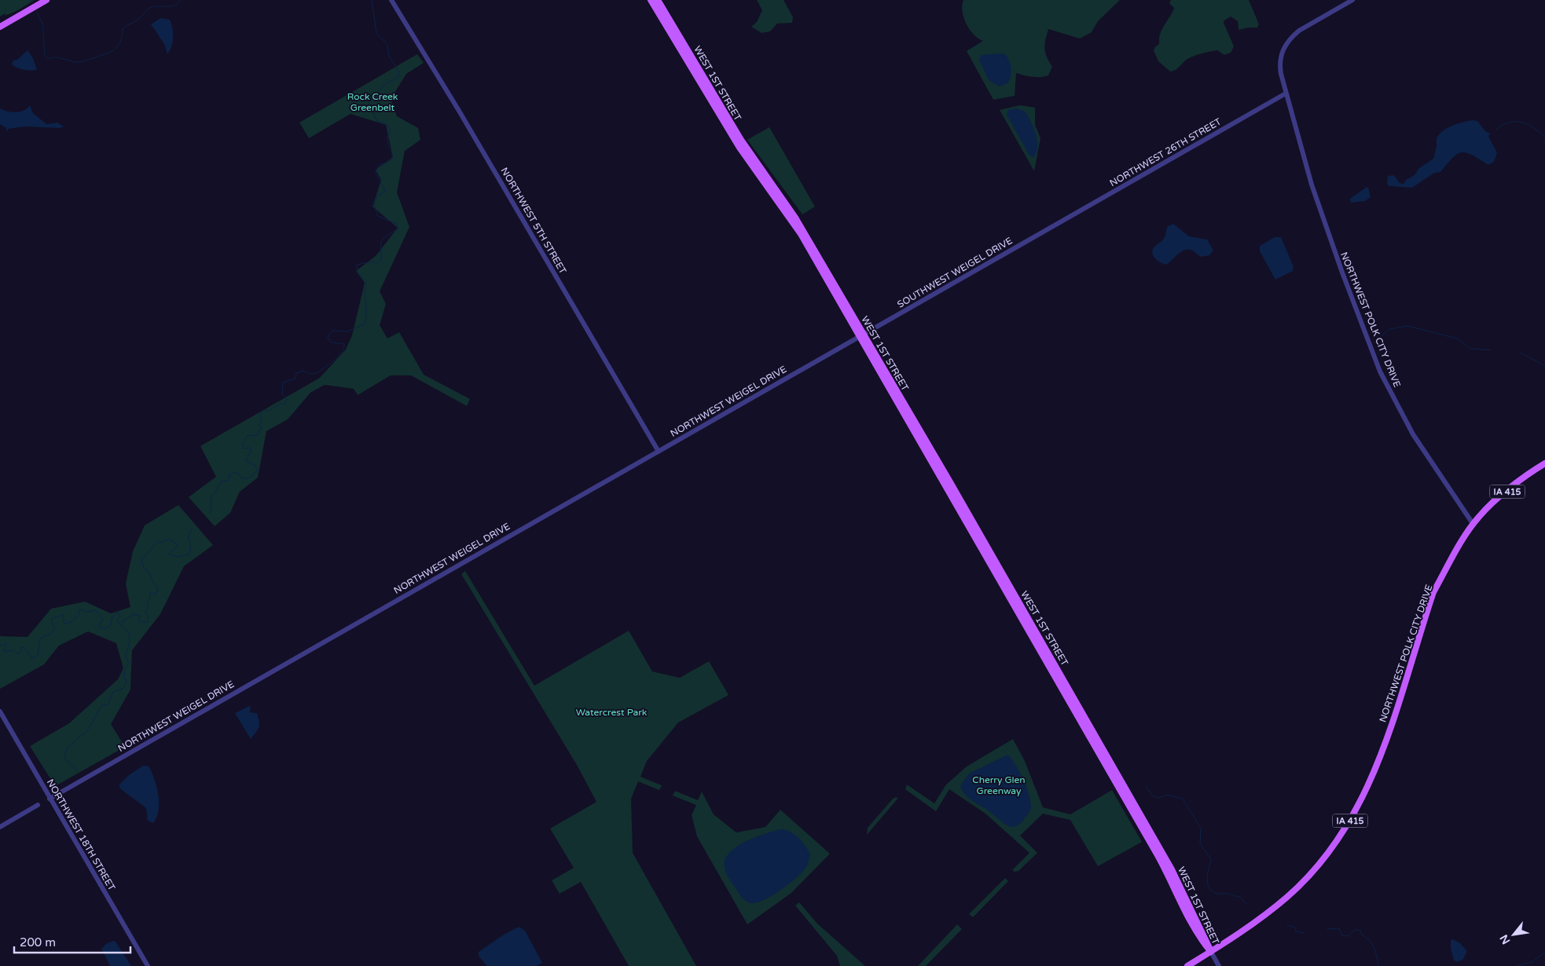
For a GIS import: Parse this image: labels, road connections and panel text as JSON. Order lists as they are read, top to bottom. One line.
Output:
{"streets":{"main road":["WEST 1ST STREET","NORTHWEST POLK CITY DRIVE","IA 415"],"street":["NORTHWEST 26TH STREET","NORTHWEST 5TH STREET","SOUTHWEST WEIGEL DRIVE","NORTHWEST WEIGEL DRIVE","NORTHWEST 18TH STREET"]},"crossings":[["WEST 1ST STREET","SOUTHWEST WEIGEL DRIVE"],["WEST 1ST STREET","NORTHWEST POLK CITY DRIVE"],["WEST 1ST STREET","NORTHWEST WEIGEL DRIVE"],["NORTHWEST 26TH STREET","SOUTHWEST WEIGEL DRIVE"],["NORTHWEST 26TH STREET","NORTHWEST POLK CITY DRIVE"],["NORTHWEST 5TH STREET","NORTHWEST WEIGEL DRIVE"],["SOUTHWEST WEIGEL DRIVE","NORTHWEST WEIGEL DRIVE"],["NORTHWEST POLK CITY DRIVE","IA 415"],["NORTHWEST WEIGEL DRIVE","NORTHWEST 18TH STREET"]],"parks":["Rock Creek Greenbelt","Watercrest Park","Cherry Glen Greenway"],"scale_bar":"200 m","north":"bottom left"}
